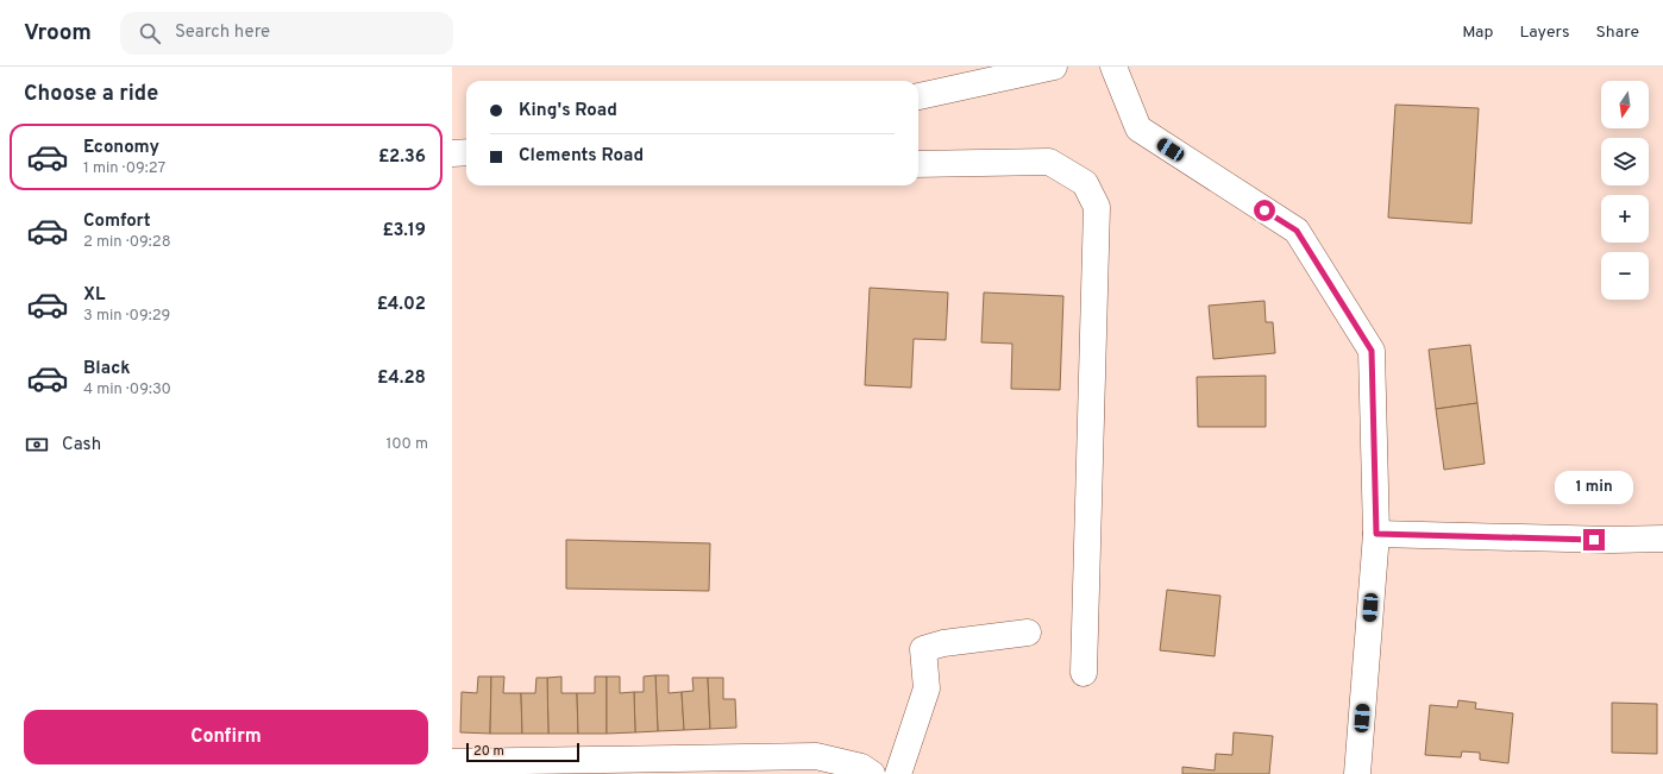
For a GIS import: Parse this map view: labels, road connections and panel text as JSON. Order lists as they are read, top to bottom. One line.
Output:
{"scale_bar":"20 m","north":"bottom","page":{"header":"Vroom","search":"Search here","nav":["Map","Layers","Share"],"heading":"Choose a ride","map_buttons":["+","−"],"banner":["King's Road","Clements Road"],"list":[{"name":"Economy","note":"1 min · 09:27","value":"£2.36"},{"name":"Comfort","note":"2 min · 09:28","value":"£3.19"},{"name":"XL","note":"3 min · 09:29","value":"£4.02"},{"name":"Black","note":"4 min · 09:30","value":"£4.28"}],"pay":["Cash","100 m"],"bubble":"1 min","buttons":"Confirm","scale":"20 m"}}
